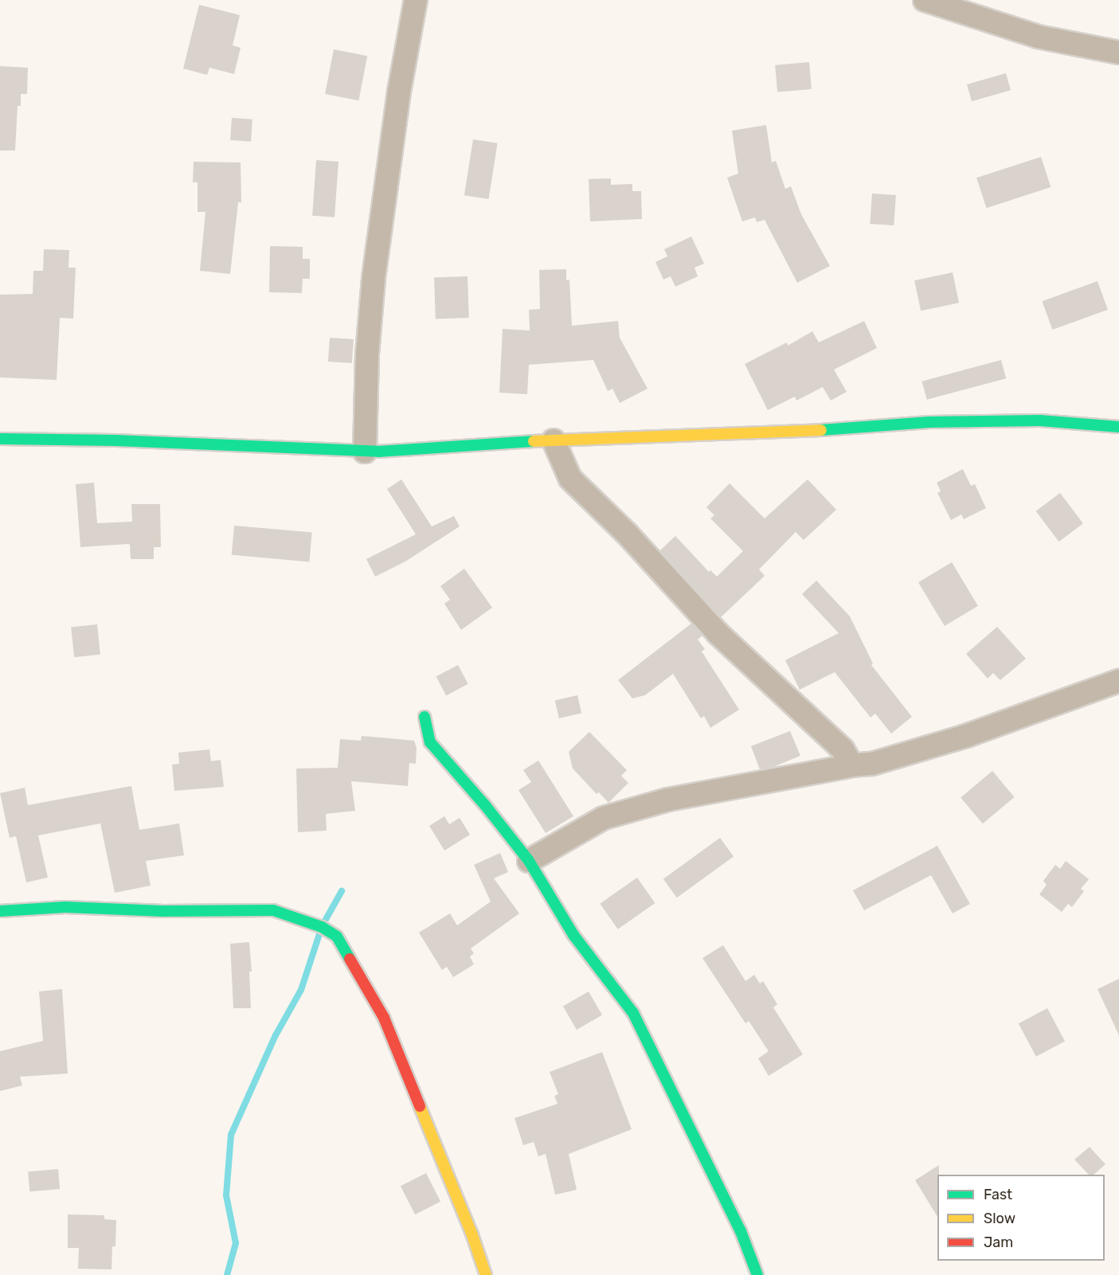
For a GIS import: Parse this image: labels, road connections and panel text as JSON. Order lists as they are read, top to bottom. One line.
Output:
{"legend":["Fast","Slow","Jam"]}
